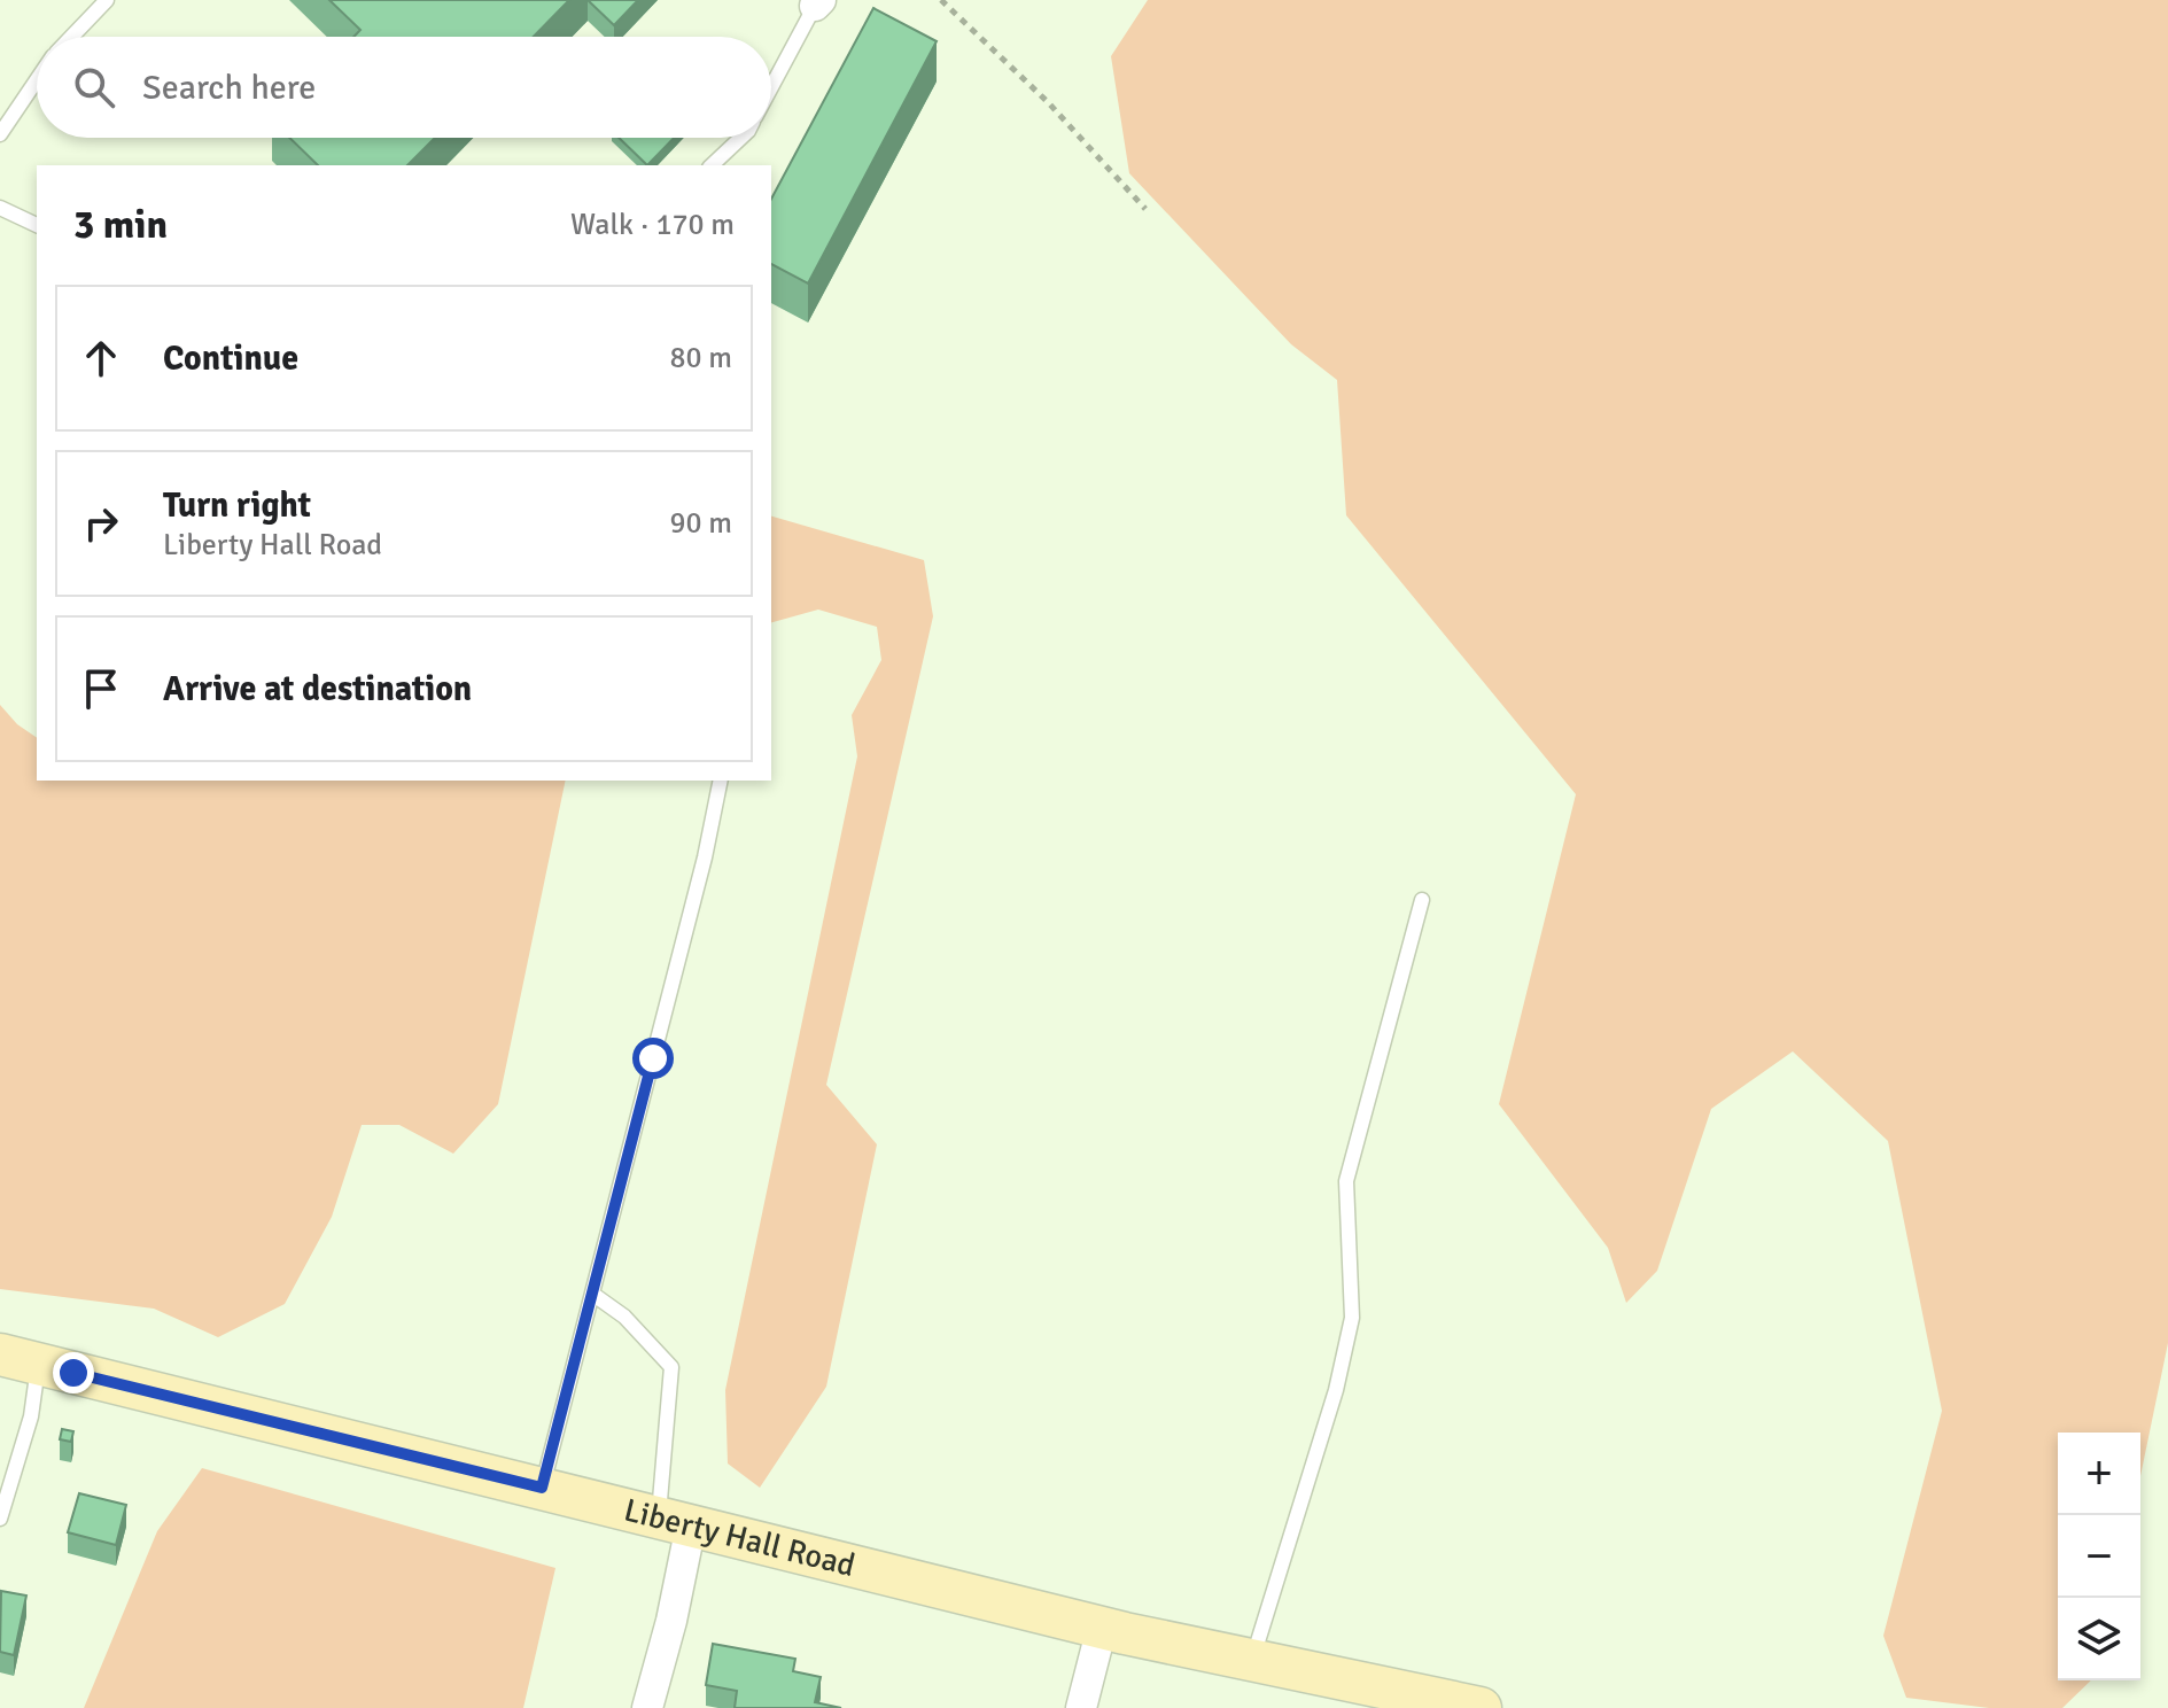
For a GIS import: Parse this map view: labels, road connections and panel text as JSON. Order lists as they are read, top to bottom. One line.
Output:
{"streets":{"main road":["Liberty Hall Road"]},"page":{"search":"Search here","heading":["3 min","Walk · 170 m"],"list":[["Continue","80 m"],["Turn right","Liberty Hall Road","90 m"],"Arrive at destination"],"map_buttons":["+","−"]}}
